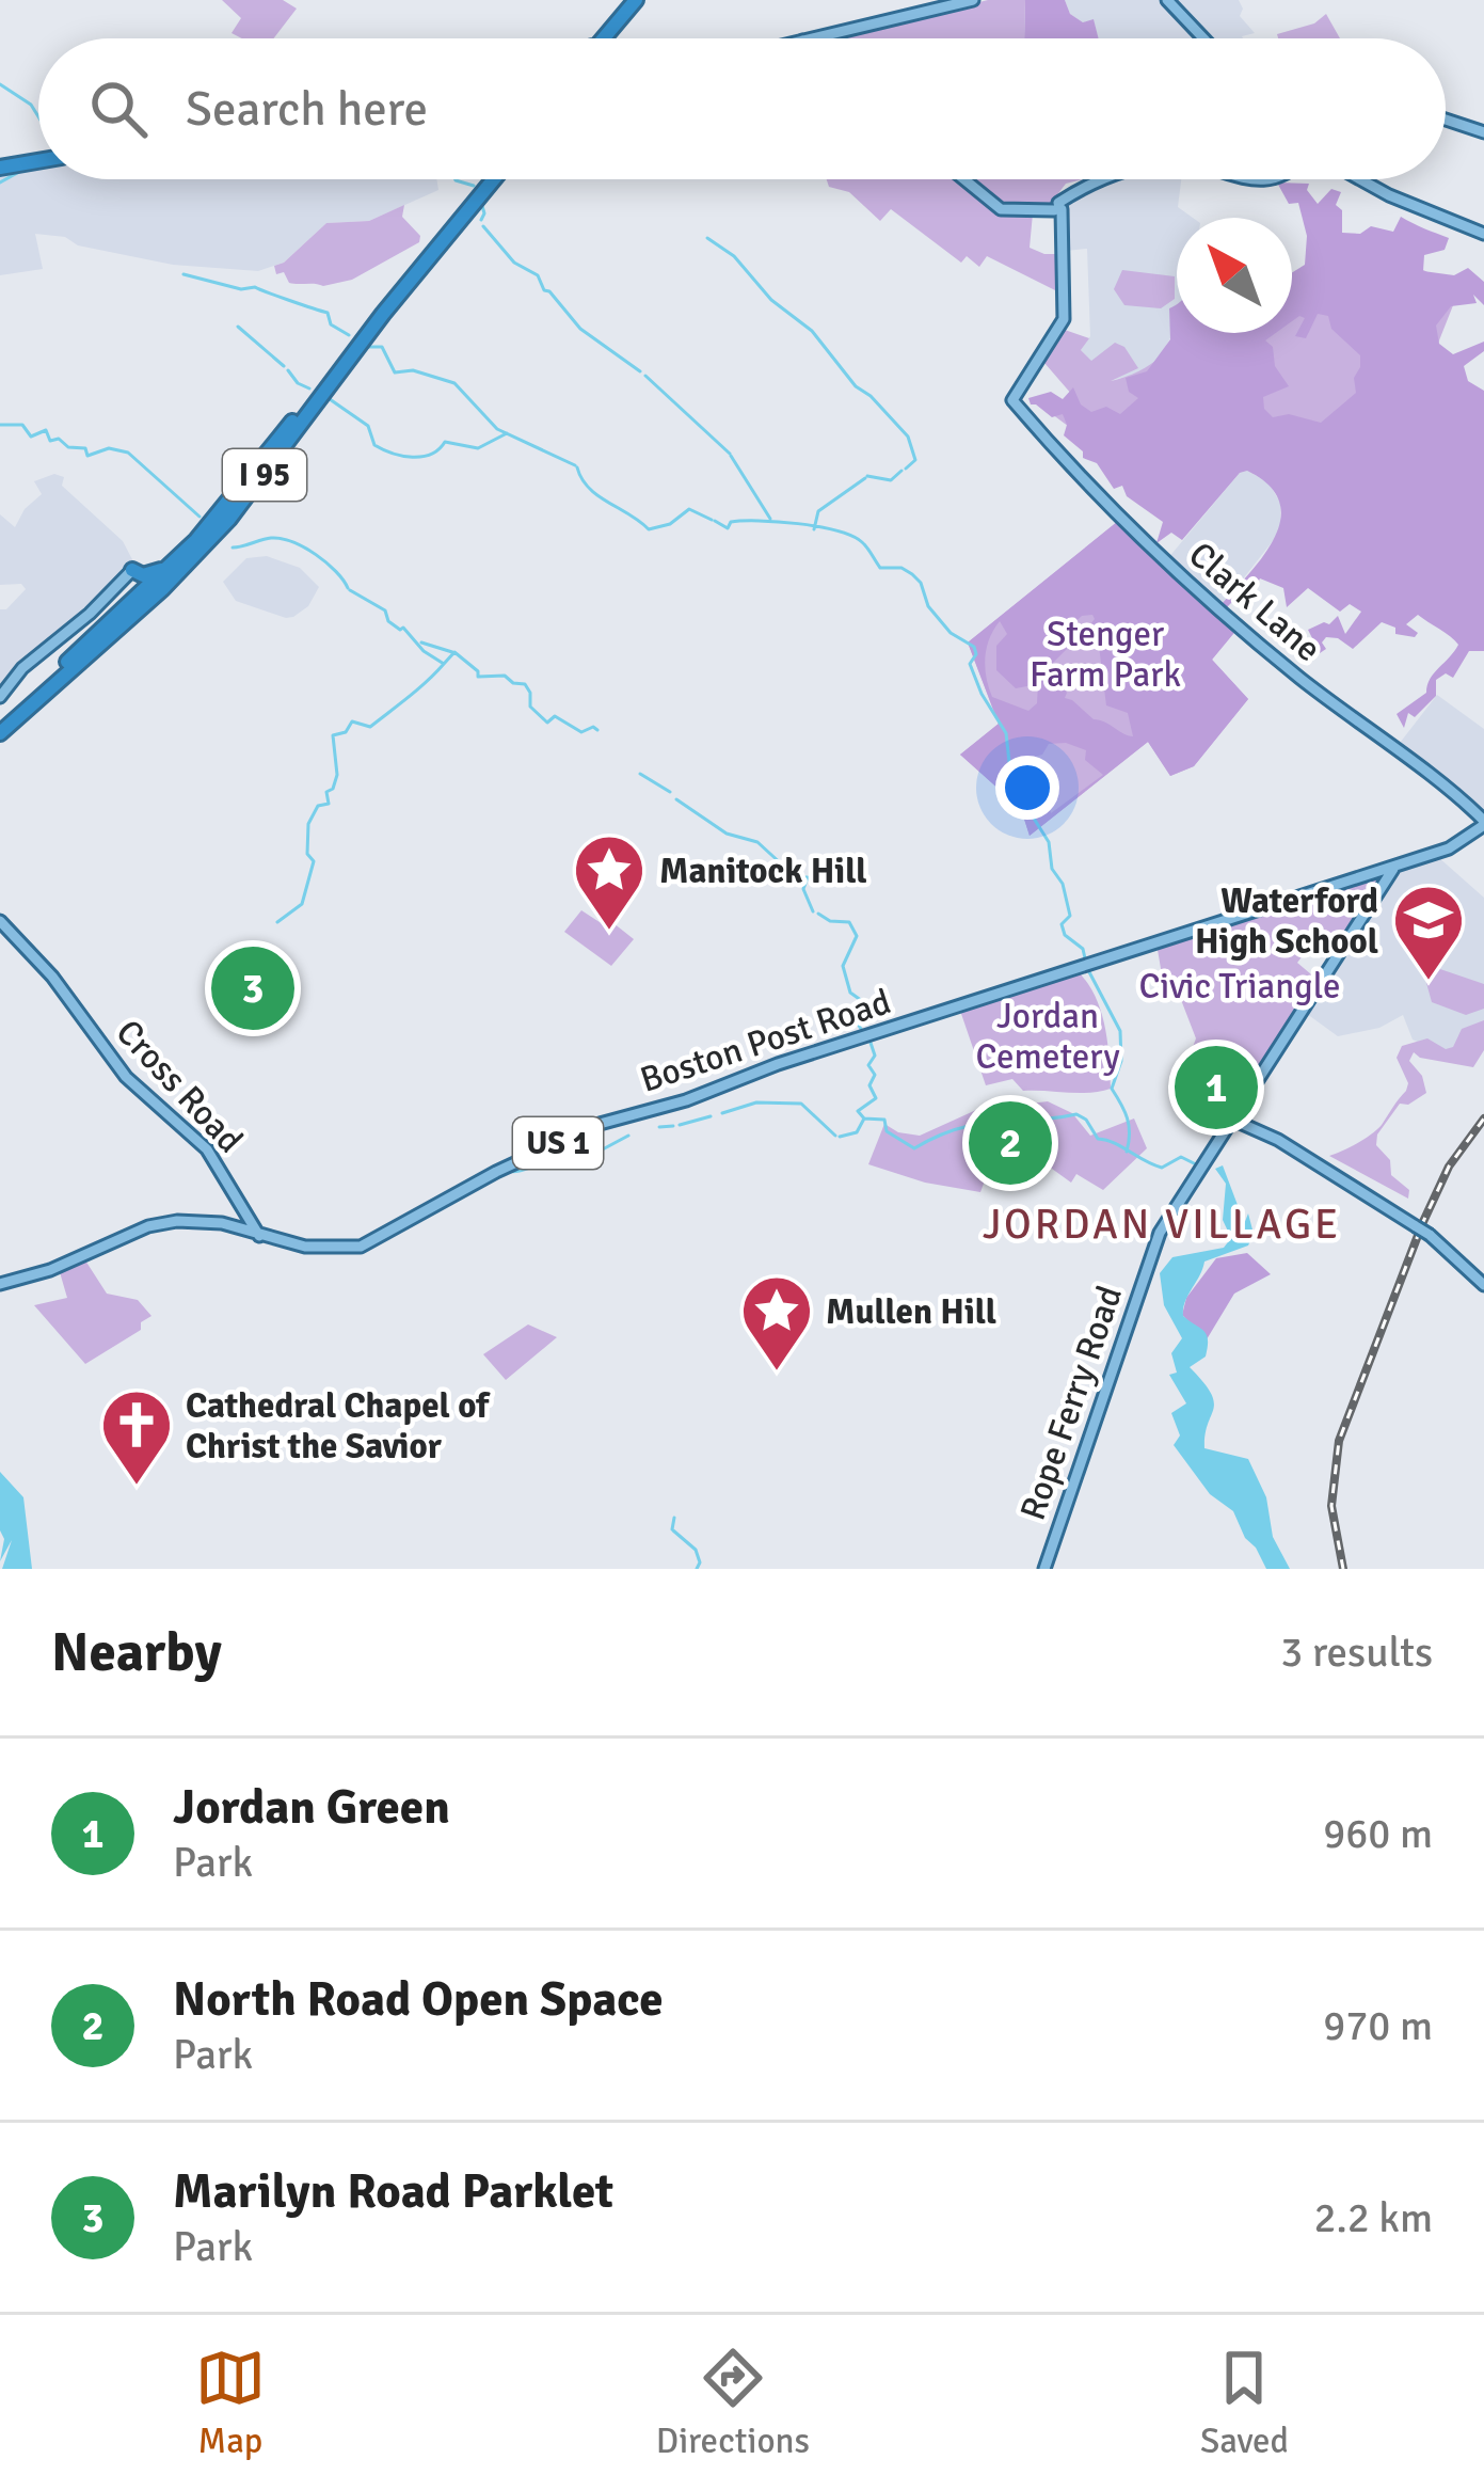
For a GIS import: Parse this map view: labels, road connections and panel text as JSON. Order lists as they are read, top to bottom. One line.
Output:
{"streets":{"highway":["I 95"],"main road":["Clark Lane","Boston Post Road","Cross Road","US 1","Rope Ferry Road"]},"crossings":[["Clark Lane","Boston Post Road"],["Boston Post Road","Cross Road"],["Boston Post Road","Rope Ferry Road"]],"districts":["JORDAN VILLAGE"],"parks":["Stenger Farm Park","Civic Triangle","Jordan Cemetery"],"places":{"place":["Manitock Hill","Mullen Hill"],"school or university":["Waterford High School"],"church":["Cathedral Chapel of Christ the Savior"]},"north":"top left","page":{"search":"Search here","pins":["3","1","2"],"heading":["Nearby","3 results"],"list":[{"mark":"1","name":"Jordan Green","note":"Park","value":"960 m"},{"mark":"2","name":"North Road Open Space","note":"Park","value":"970 m"},{"mark":"3","name":"Marilyn Road Parklet","note":"Park","value":"2.2 km"}],"nav":["Map","Directions","Saved"]}}
